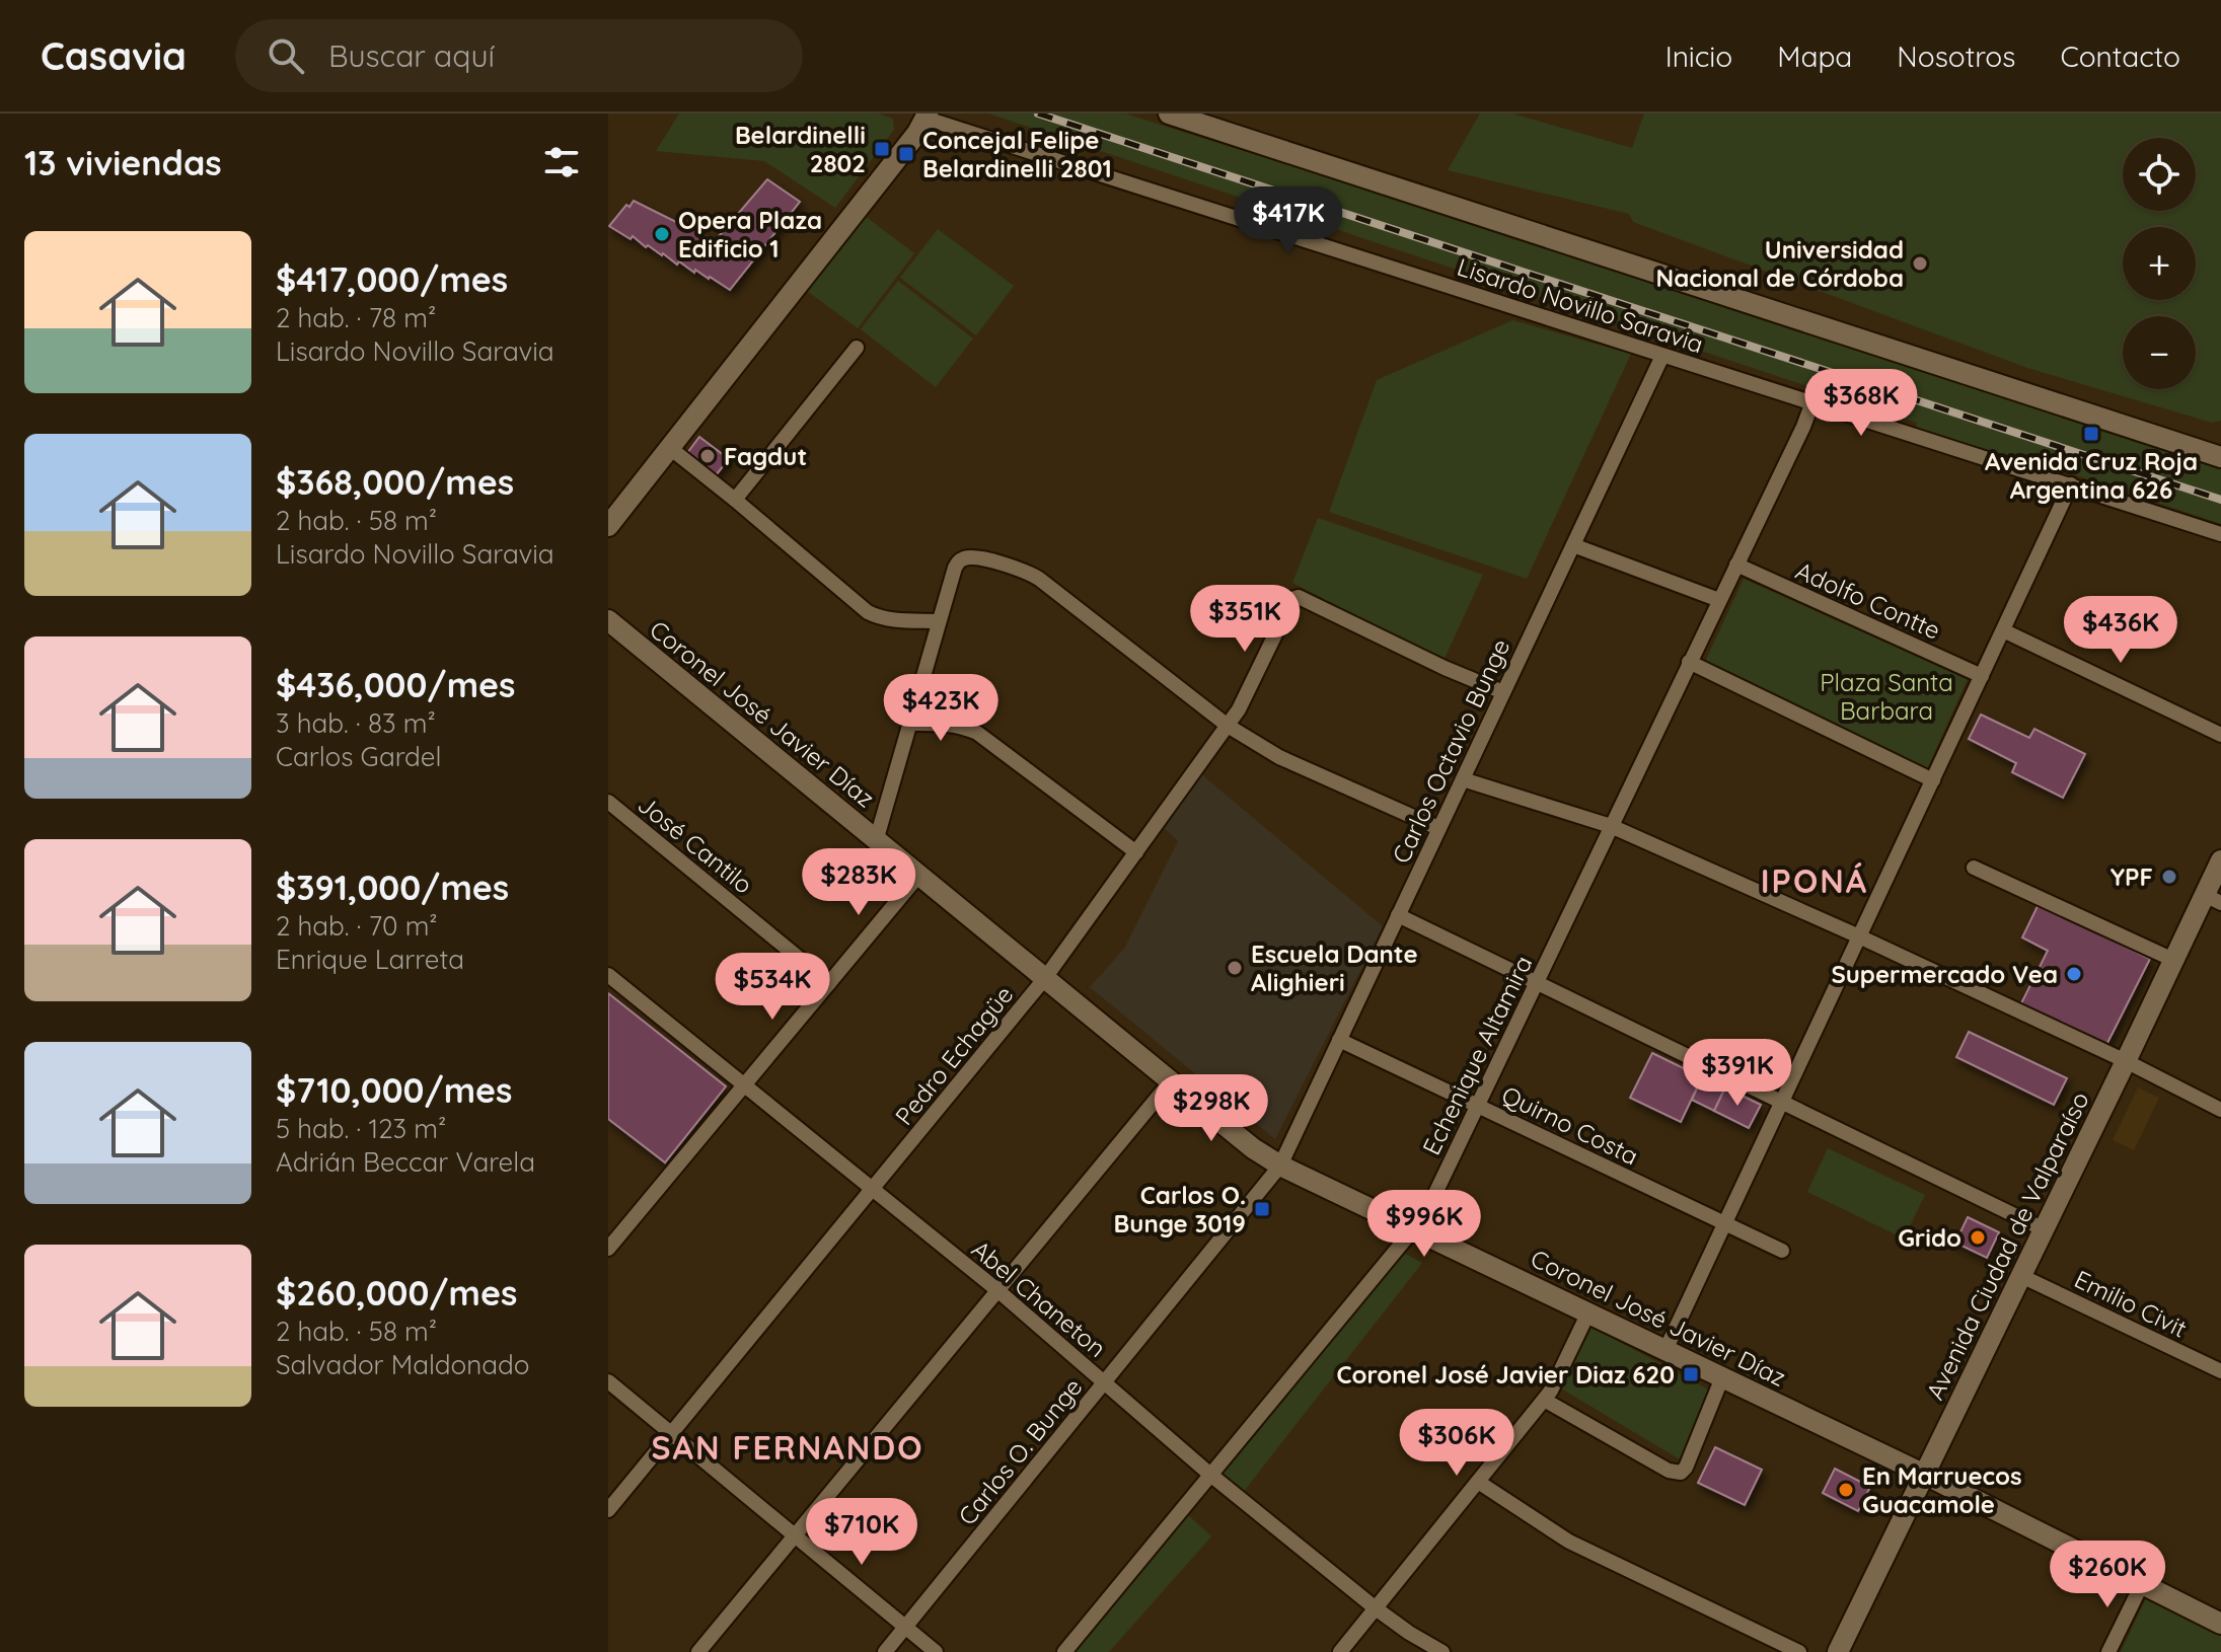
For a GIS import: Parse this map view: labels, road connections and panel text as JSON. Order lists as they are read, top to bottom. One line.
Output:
{"streets":{"main road":["Coronel José Javier Díaz","Avenida Ciudad de Valparaíso"],"street":["Lisardo Novillo Saravia","Adolfo Contte","Carlos Octavio Bunge","José Cantilo","Pedro Echagüe","Echenique Altamira","Quirno Costa","Abel Chaneton","Emilio Civit","Carlos O. Bunge"]},"crossings":[["Lisardo Novillo Saravia","Carlos Octavio Bunge"],["Lisardo Novillo Saravia","Echenique Altamira"],["Adolfo Contte","Echenique Altamira"],["Coronel José Javier Díaz","Carlos Octavio Bunge"],["Coronel José Javier Díaz","Pedro Echagüe"],["Coronel José Javier Díaz","Echenique Altamira"],["Coronel José Javier Díaz","Avenida Ciudad de Valparaíso"],["Coronel José Javier Díaz","Carlos O. Bunge"],["Carlos Octavio Bunge","Pedro Echagüe"],["Carlos Octavio Bunge","Quirno Costa"],["Carlos Octavio Bunge","Carlos O. Bunge"],["Pedro Echagüe","Abel Chaneton"],["Echenique Altamira","Quirno Costa"],["Echenique Altamira","Abel Chaneton"],["Avenida Ciudad de Valparaíso","Emilio Civit"],["Abel Chaneton","Carlos O. Bunge"]],"districts":["IPONÁ","SAN FERNANDO"],"parks":["Plaza Santa Barbara"],"places":{"transit":["Belardinelli 2802","Concejal Felipe Belardinelli 2801","Avenida Cruz Roja Argentina 626","Carlos O. Bunge 3019","Coronel José Javier Diaz 620"],"other":["Opera Plaza Edificio 1","Universidad Nacional de Córdoba","Fagdut","YPF","Escuela Dante Alighieri","Supermercado Vea","Grido","En Marruecos Guacamole"]},"page":{"header":"Casavia","search":"Buscar aquí","nav":["Inicio","Mapa","Nosotros","Contacto"],"heading":"13 viviendas","map_buttons":["+","−"],"price":["$417K","$368K","$351K","$436K","$423K","$283K","$534K","$391K","$298K","$996K","$306K","$710K","$260K"],"list":[{"name":"$417,000/mes","note":"2 hab. · 78 m² · Lisardo Novillo Saravia"},{"name":"$368,000/mes","note":"2 hab. · 58 m² · Lisardo Novillo Saravia"},{"name":"$436,000/mes","note":"3 hab. · 83 m² · Carlos Gardel"},{"name":"$391,000/mes","note":"2 hab. · 70 m² · Enrique Larreta"},{"name":"$710,000/mes","note":"5 hab. · 123 m² · Adrián Beccar Varela"},{"name":"$260,000/mes","note":"2 hab. · 58 m² · Salvador Maldonado"}]}}
